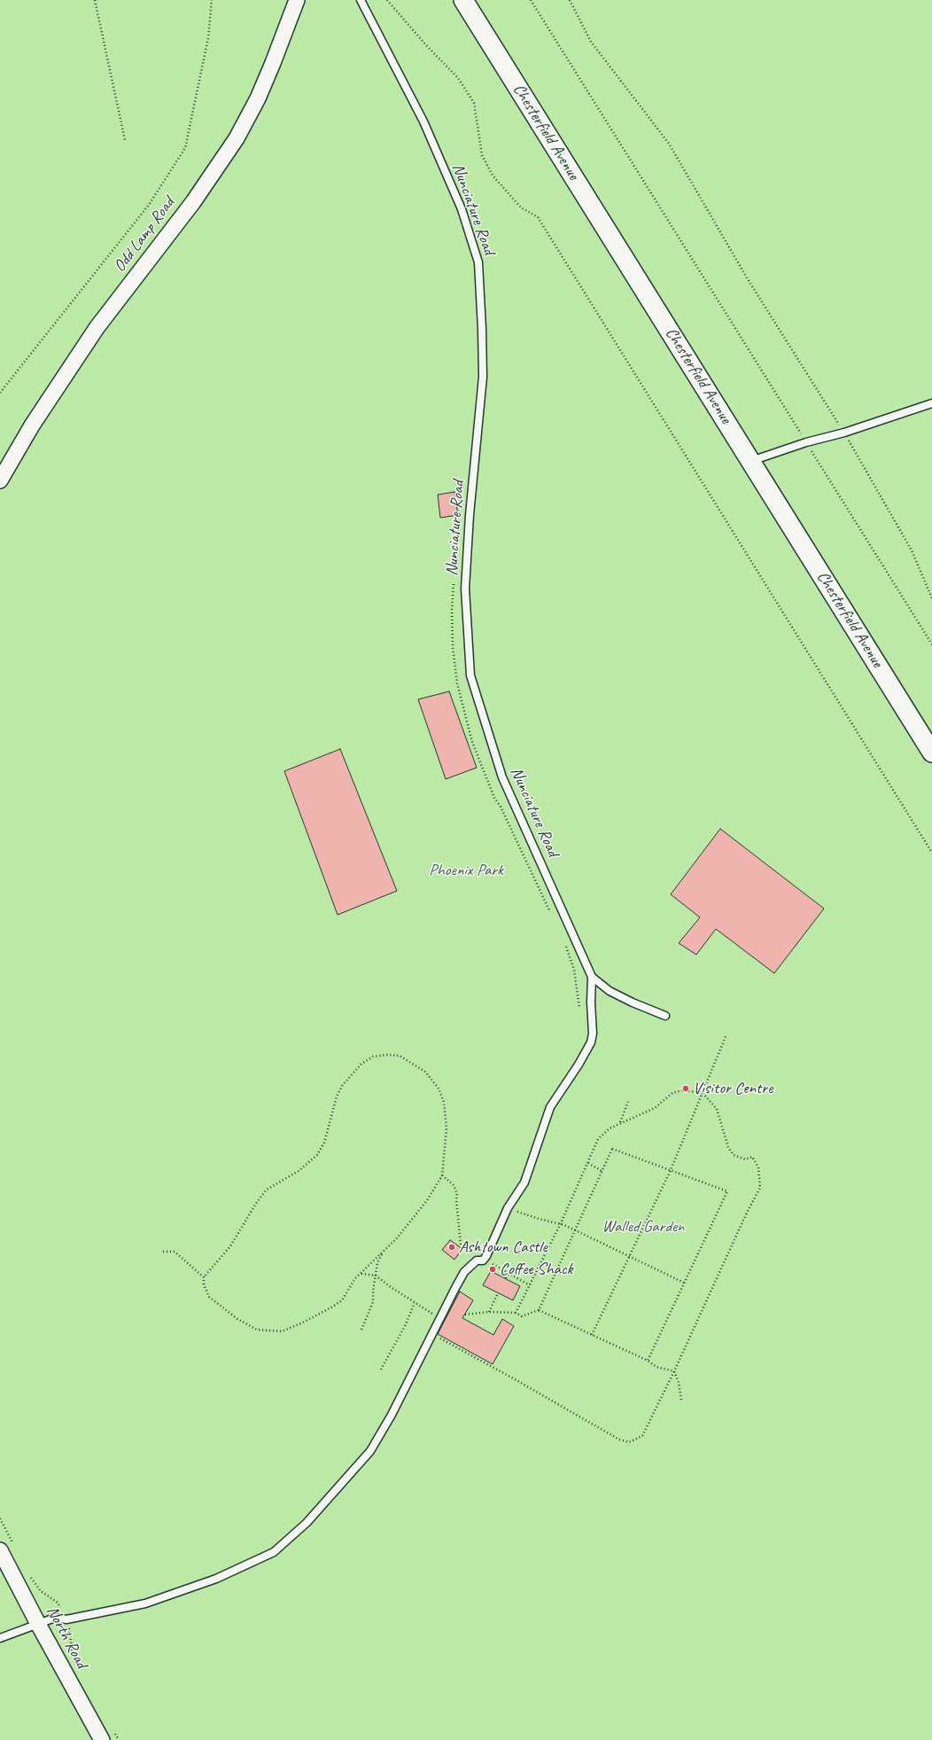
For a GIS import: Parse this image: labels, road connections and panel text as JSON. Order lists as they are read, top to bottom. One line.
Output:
{"streets":{"street":["Chesterfield Avenue","Odd Lamp Road","North Road"],"lane":["Nunciature Road"]},"parks":["Phoenix Park","Walled Garden"],"places":["Visitor Centre","Ashtown Castle","Coffee Shack"]}
